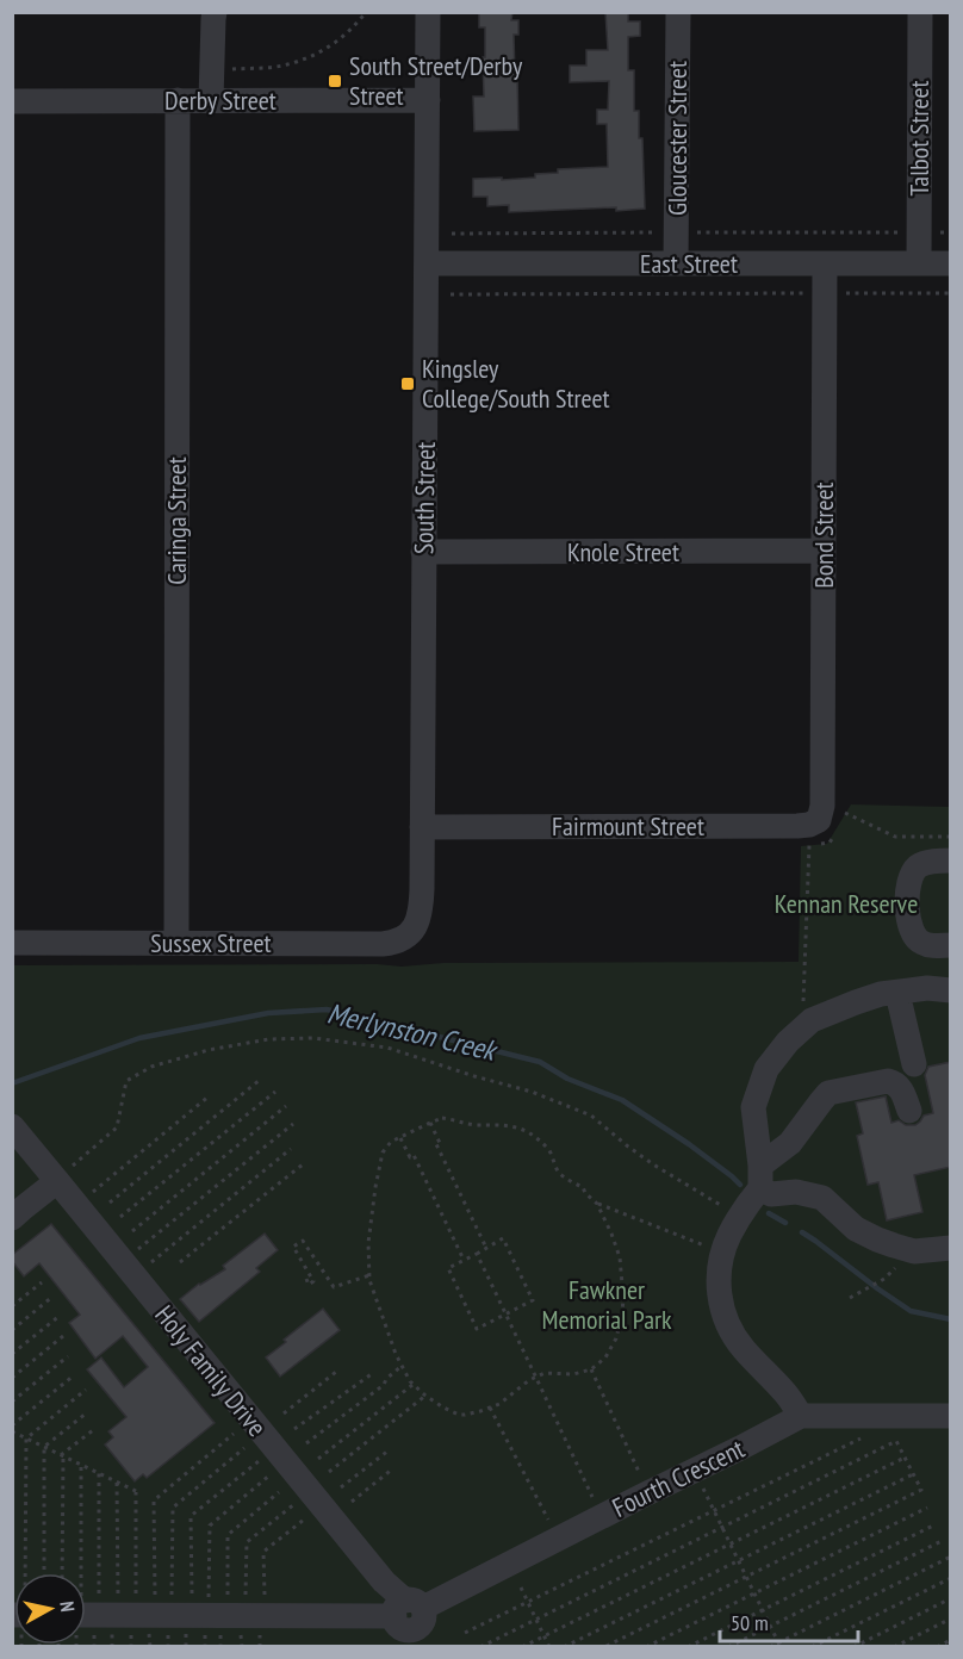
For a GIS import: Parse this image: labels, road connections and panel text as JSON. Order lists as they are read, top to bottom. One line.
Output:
{"streets":{"street":["Derby Street","Gloucester Street","Talbot Street","East Street","South Street","Caringa Street","Bond Street","Knole Street","Fairmount Street","Sussex Street","Holy Family Drive","Fourth Crescent"]},"crossings":[["Derby Street","South Street"],["Derby Street","Caringa Street"],["Gloucester Street","East Street"],["Talbot Street","East Street"],["East Street","South Street"],["East Street","Bond Street"],["South Street","Knole Street"],["South Street","Fairmount Street"],["South Street","Sussex Street"],["Caringa Street","Sussex Street"],["Bond Street","Knole Street"],["Bond Street","Fairmount Street"],["Holy Family Drive","Fourth Crescent"]],"water":["Merlynston Creek"],"parks":["Kennan Reserve","Fawkner Memorial Park"],"places":{"transit":["South Street/Derby Street","Kingsley College/South Street"]},"scale_bar":"50 m","north":"right"}
